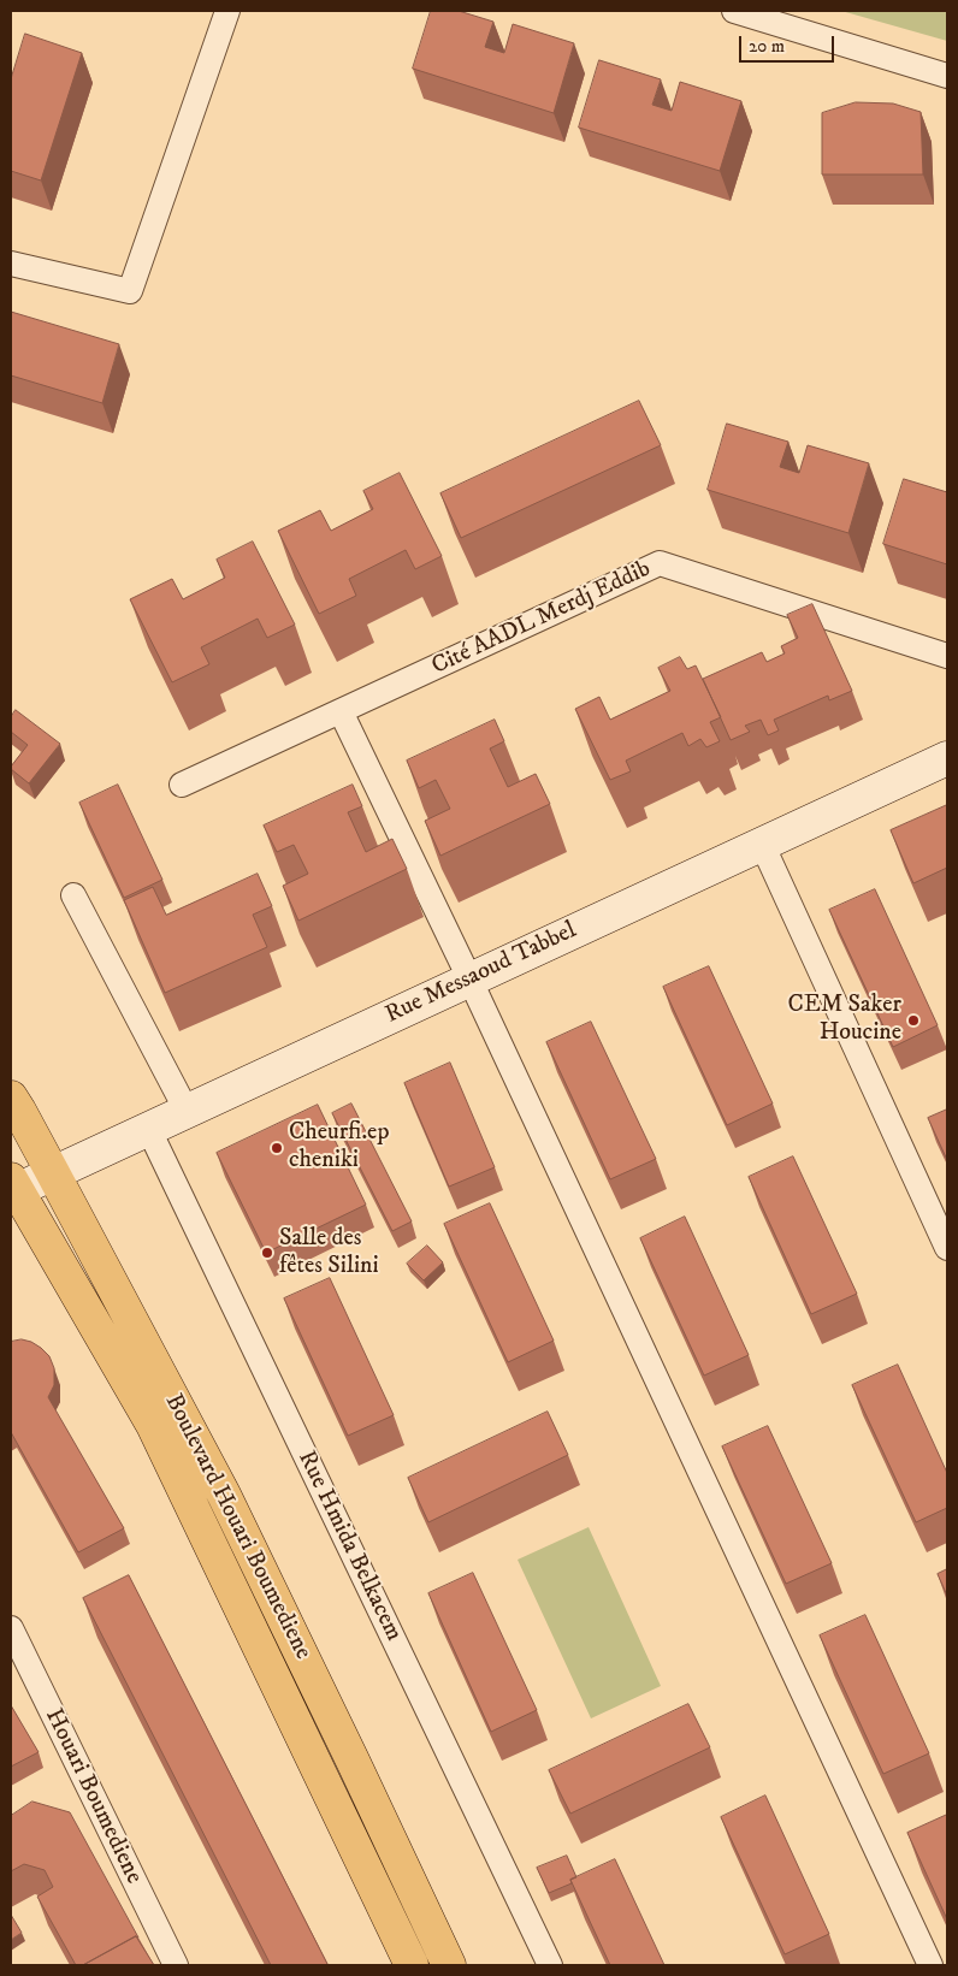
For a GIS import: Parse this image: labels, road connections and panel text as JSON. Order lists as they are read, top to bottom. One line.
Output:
{"streets":{"highway":["Boulevard Houari Boumediene"],"street":["Cité AADL Merdj Eddib","Rue Messaoud Tabbel","Rue Hmida Belkacem","Houari Boumediene"]},"crossings":[["Rue Messaoud Tabbel","Boulevard Houari Boumediene"],["Rue Messaoud Tabbel","Rue Hmida Belkacem"]],"places":["CEM Saker Houcine","Cheurfi.ep cheniki","Salle des fêtes Silini"],"scale_bar":"20 m"}
